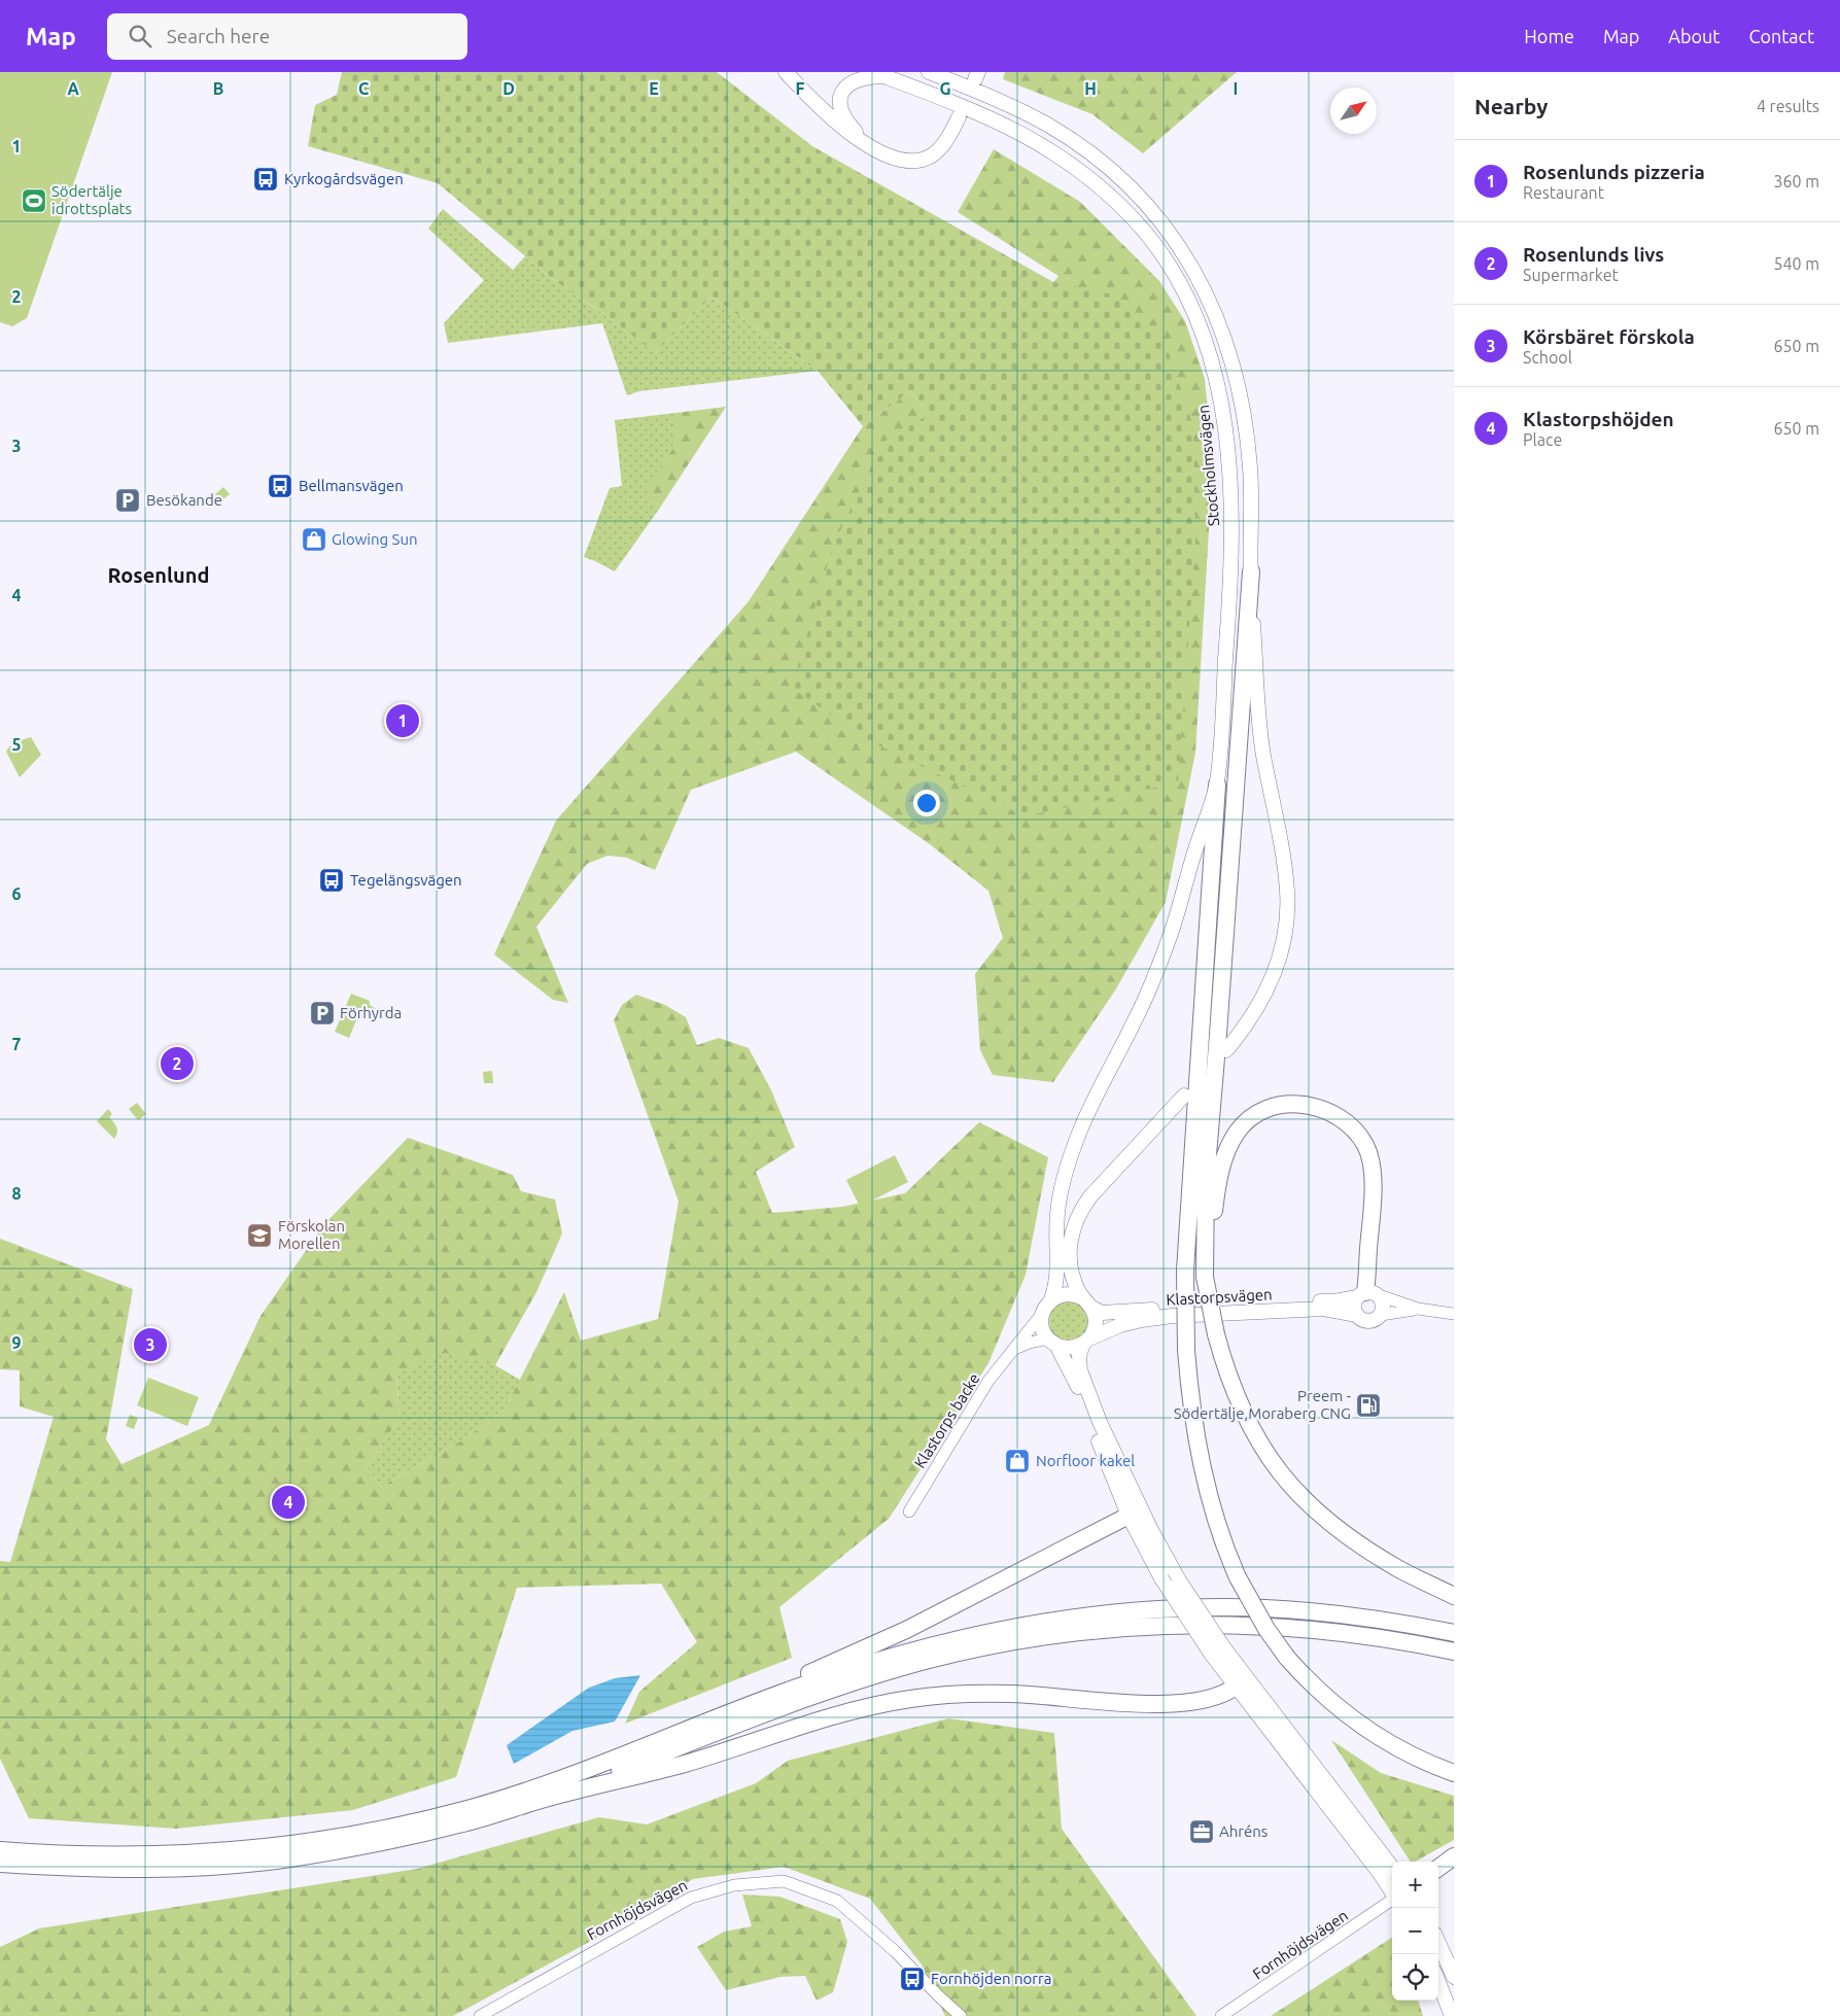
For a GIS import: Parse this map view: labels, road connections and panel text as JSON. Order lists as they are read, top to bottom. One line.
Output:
{"streets":{"main road":["Stockholmsvägen","Klastorpsvägen"],"street":["Klastorps backe","Fornhöjdsvägen"]},"crossings":[["Stockholmsvägen","Klastorpsvägen"],["Stockholmsvägen","Klastorps backe"],["Klastorpsvägen","Klastorps backe"]],"districts":["Rosenlund"],"places":{"bus stop":["Kyrkogårdsvägen","Bellmansvägen","Tegelängsvägen","Fornhöjden norra"],"sports":["Södertälje idrottsplats"],"parking":["Besökande","Förhyrda"],"shop":["Glowing Sun","Norfloor kakel"],"school or university":["Förskolan Morellen"],"fuel station":["Preem - Södertälje,Moraberg CNG"],"office":["Ahréns"]},"north":"top right","page":{"header":"Map","search":"Search here","nav":["Home","Map","About","Contact"],"heading":["Nearby","4 results"],"list":[{"mark":"1","name":"Rosenlunds pizzeria","note":"Restaurant","value":"360 m"},{"mark":"2","name":"Rosenlunds livs","note":"Supermarket","value":"540 m"},{"mark":"3","name":"Körsbäret förskola","note":"School","value":"650 m"},{"mark":"4","name":"Klastorpshöjden","note":"Place","value":"650 m"}],"pins":["1","2","3","4"],"map_buttons":["+","−"]},"grid":{"columns":["A","B","C","D","E","F","G","H","I"],"rows":["1","2","3","4","5","6","7","8","9"]}}
